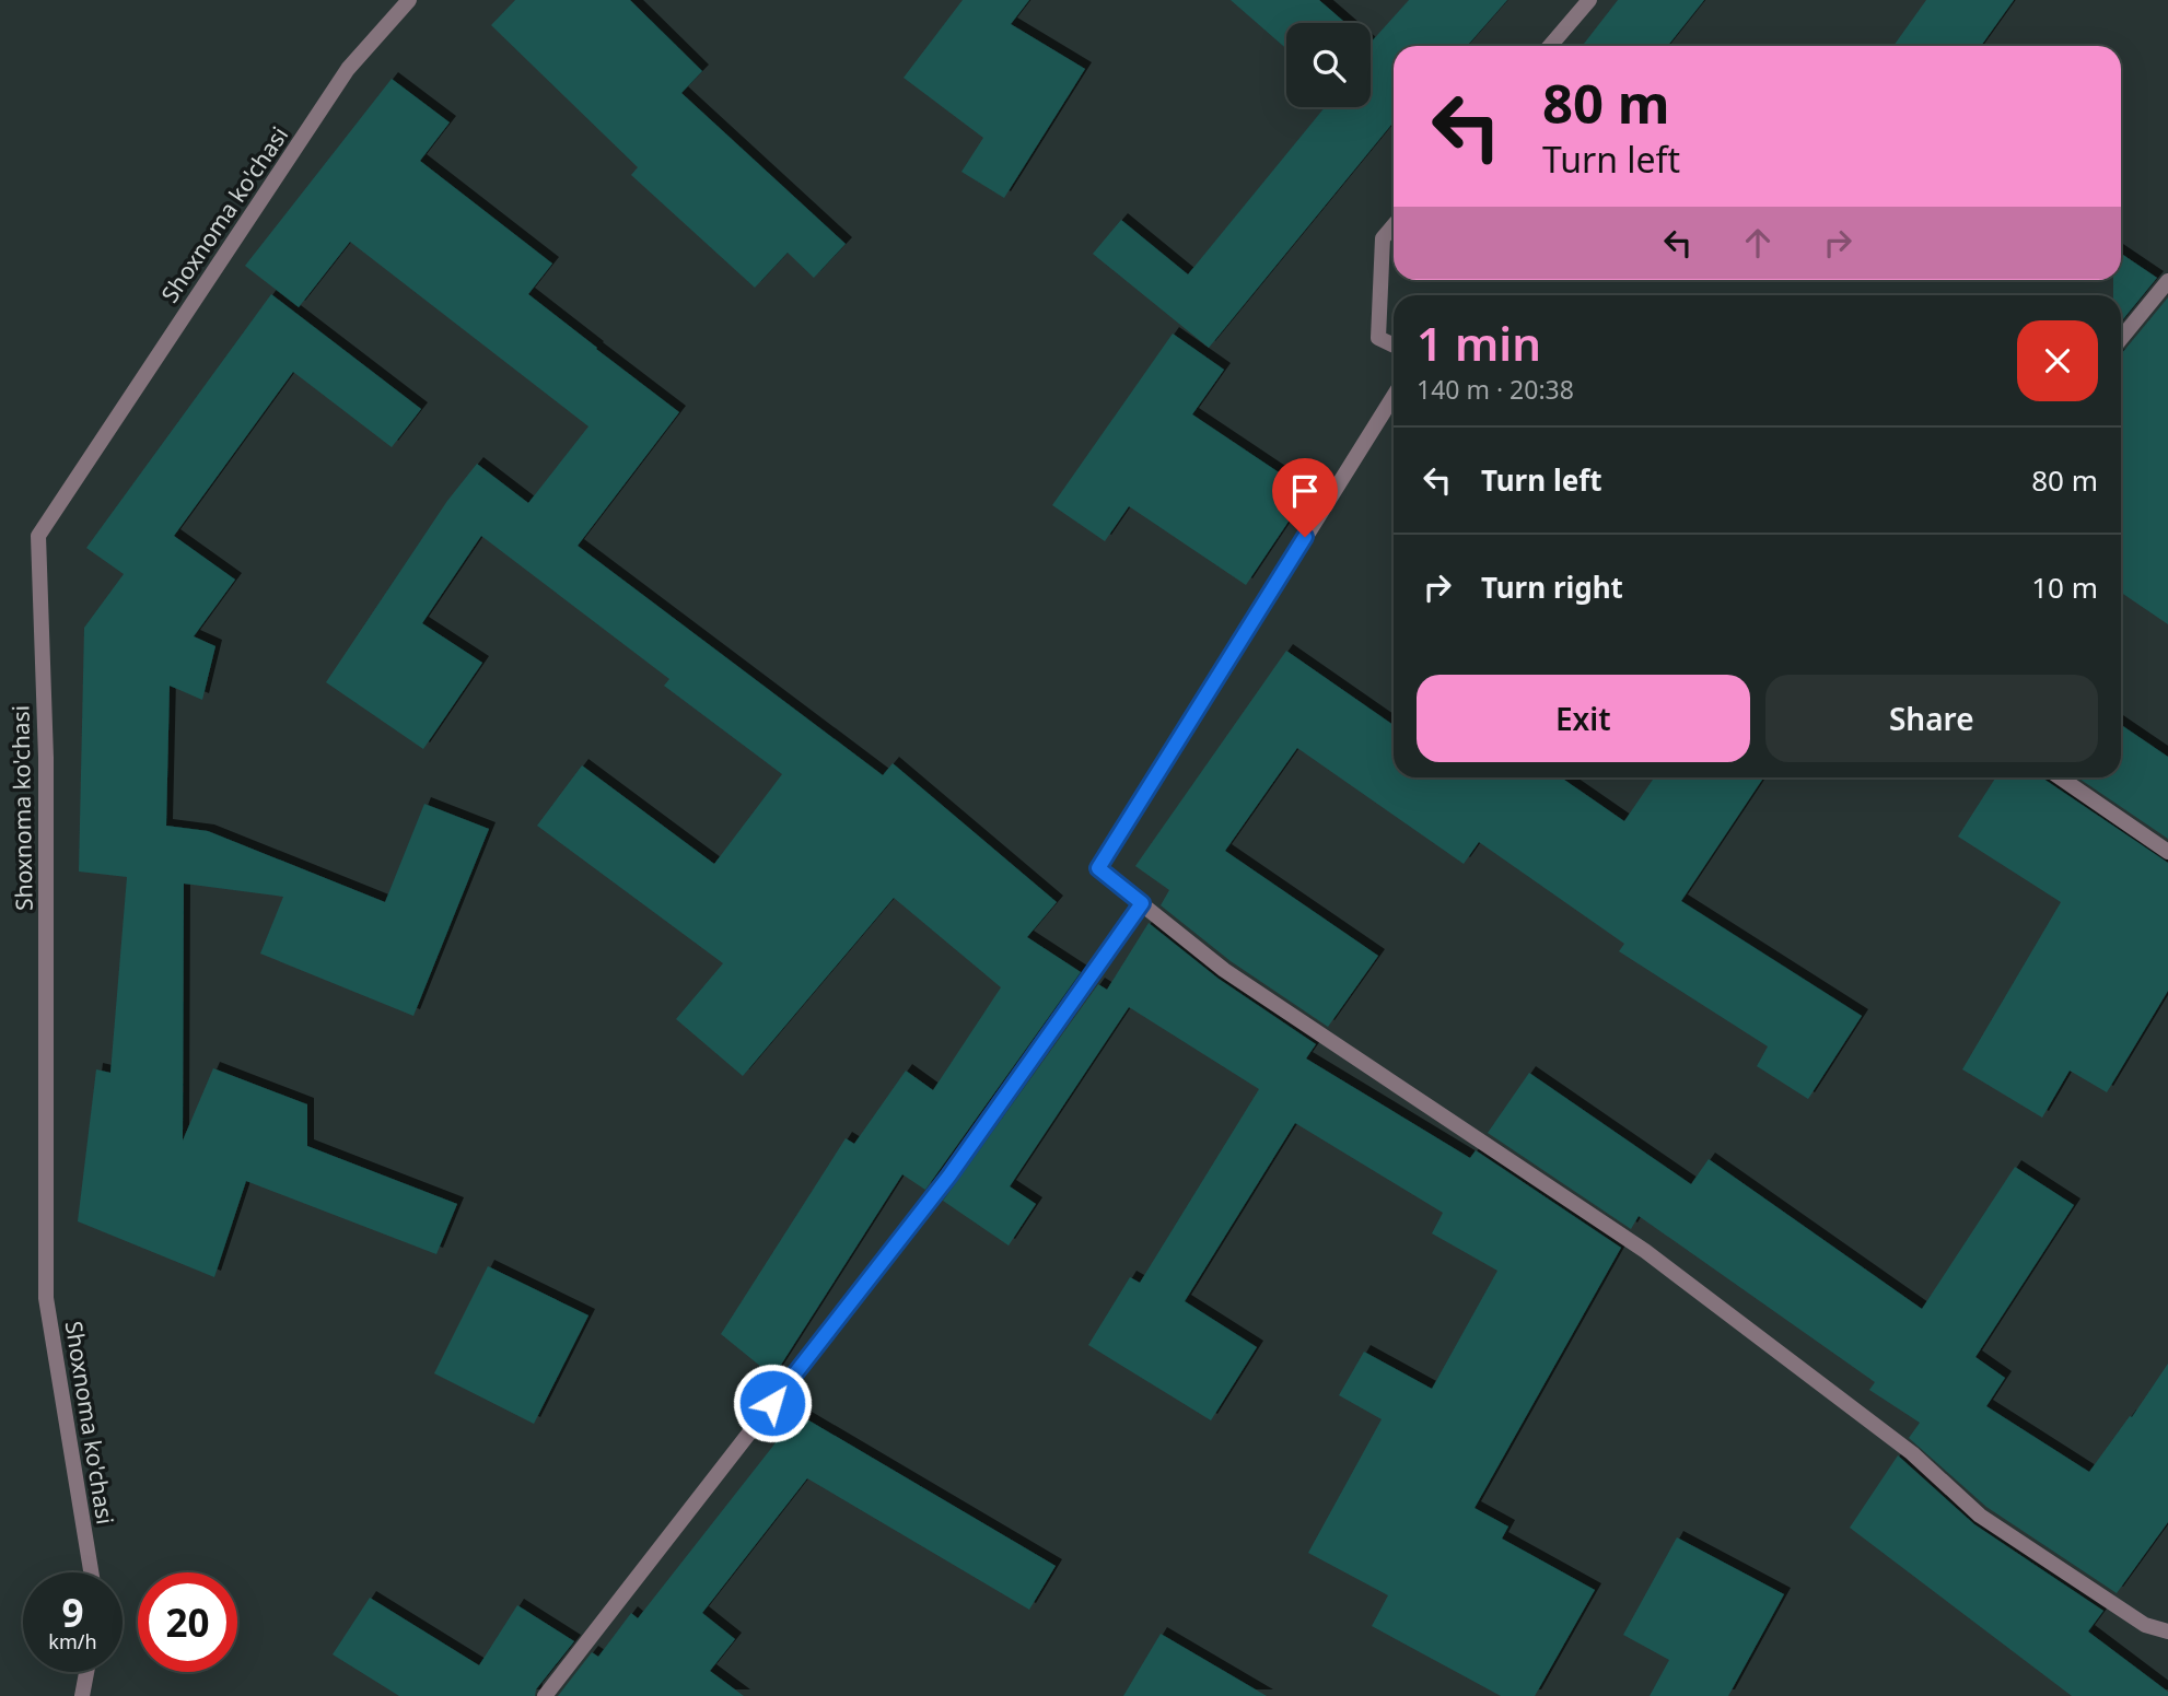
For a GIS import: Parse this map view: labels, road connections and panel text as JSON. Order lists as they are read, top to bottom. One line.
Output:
{"streets":{"street":["Shoxnoma ko'chasi"]},"page":{"turn":["80 m","Turn left"],"heading":["1 min","140 m · 20:38"],"list":[{"name":"Turn left","value":"80 m"},{"name":"Turn right","value":"10 m"}],"buttons":["Exit","Share"],"speed":"9 km/h","limit":"20"}}
